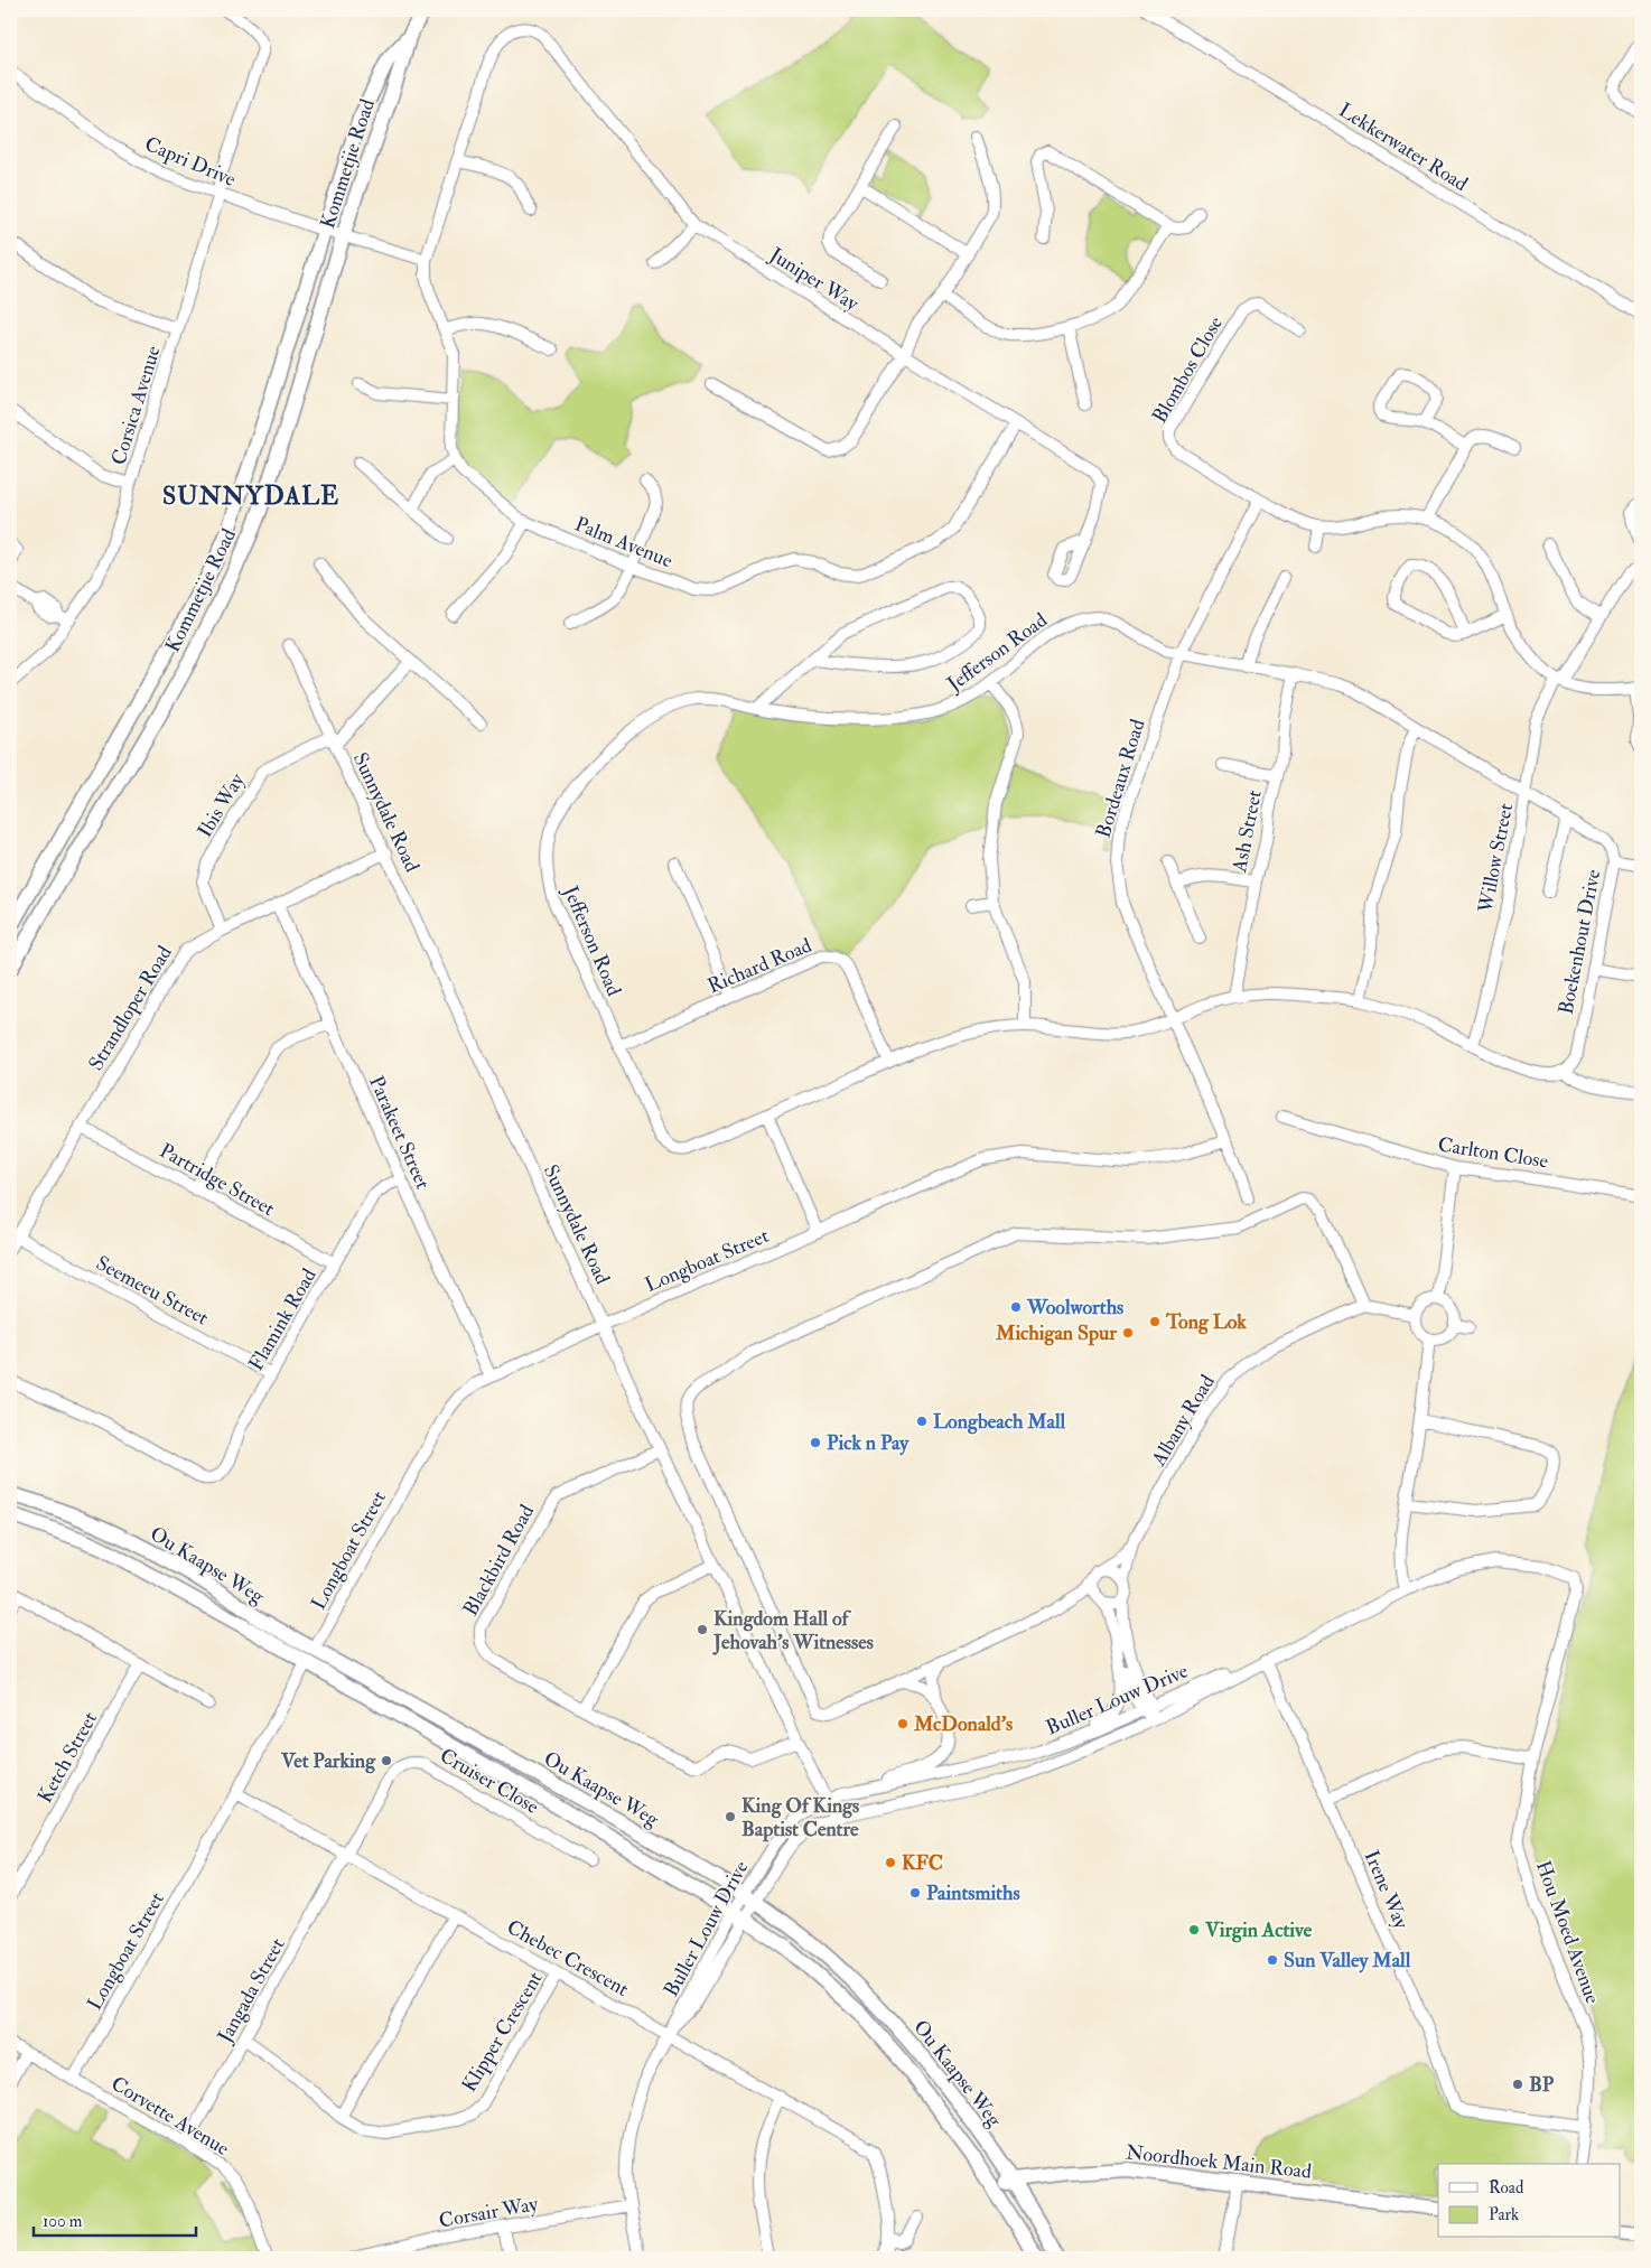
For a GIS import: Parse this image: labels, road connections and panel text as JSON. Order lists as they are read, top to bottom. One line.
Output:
{"streets":{"main road":["Kommetjie Road","Ou Kaapse Weg","Noordhoek Main Road"],"street":["Lekkerwater Road","Capri Drive","Juniper Way","Blombos Close","Corsica Avenue","Palm Avenue","Jefferson Road","Bordeaux Road","Ibis Way","Sunnydale Road","Ash Street","Willow Street","Boekenhout Drive","Richard Road","Strandloper Road","Parakeet Street","Carlton Close","Partridge Street","Longboat Street","Seemeeu Street","Flamink Road","Albany Road","Blackbird Road","Buller Louw Drive","Ketch Street","Cruiser Close","Irene Way","Hou Moed Avenue","Chebec Crescent","Jangada Street","Klipper Crescent","Corvette Avenue","Corsair Way"]},"crossings":[["Capri Drive","Kommetjie Road"],["Capri Drive","Corsica Avenue"],["Juniper Way","Palm Avenue"],["Blombos Close","Bordeaux Road"],["Jefferson Road","Bordeaux Road"],["Jefferson Road","Boekenhout Drive"],["Jefferson Road","Richard Road"],["Bordeaux Road","Boekenhout Drive"],["Bordeaux Road","Longboat Street"],["Ibis Way","Sunnydale Road"],["Ibis Way","Strandloper Road"],["Sunnydale Road","Strandloper Road"],["Sunnydale Road","Longboat Street"],["Sunnydale Road","Blackbird Road"],["Sunnydale Road","Buller Louw Drive"],["Ash Street","Boekenhout Drive"],["Willow Street","Boekenhout Drive"],["Strandloper Road","Parakeet Street"],["Strandloper Road","Partridge Street"],["Strandloper Road","Seemeeu Street"],["Parakeet Street","Longboat Street"],["Parakeet Street","Flamink Road"],["Partridge Street","Flamink Road"],["Longboat Street","Ou Kaapse Weg"],["Longboat Street","Chebec Crescent"],["Longboat Street","Corvette Avenue"],["Seemeeu Street","Flamink Road"],["Ou Kaapse Weg","Buller Louw Drive"],["Ou Kaapse Weg","Noordhoek Main Road"],["Buller Louw Drive","Irene Way"],["Buller Louw Drive","Hou Moed Avenue"],["Buller Louw Drive","Chebec Crescent"],["Buller Louw Drive","Corsair Way"],["Cruiser Close","Chebec Crescent"],["Cruiser Close","Jangada Street"],["Irene Way","Hou Moed Avenue"],["Chebec Crescent","Jangada Street"],["Chebec Crescent","Klipper Crescent"],["Jangada Street","Klipper Crescent"],["Jangada Street","Corvette Avenue"]],"districts":["SUNNYDALE"],"places":["Woolworths","Tong Lok","Michigan Spur","Longbeach Mall","Pick n Pay","Kingdom Hall of Jehovah's Witnesses","McDonald's","Vet Parking","King Of Kings Baptist Centre","KFC","Paintsmiths","Virgin Active","Sun Valley Mall","BP"],"legend":["Road","Park"],"scale_bar":"100 m"}
